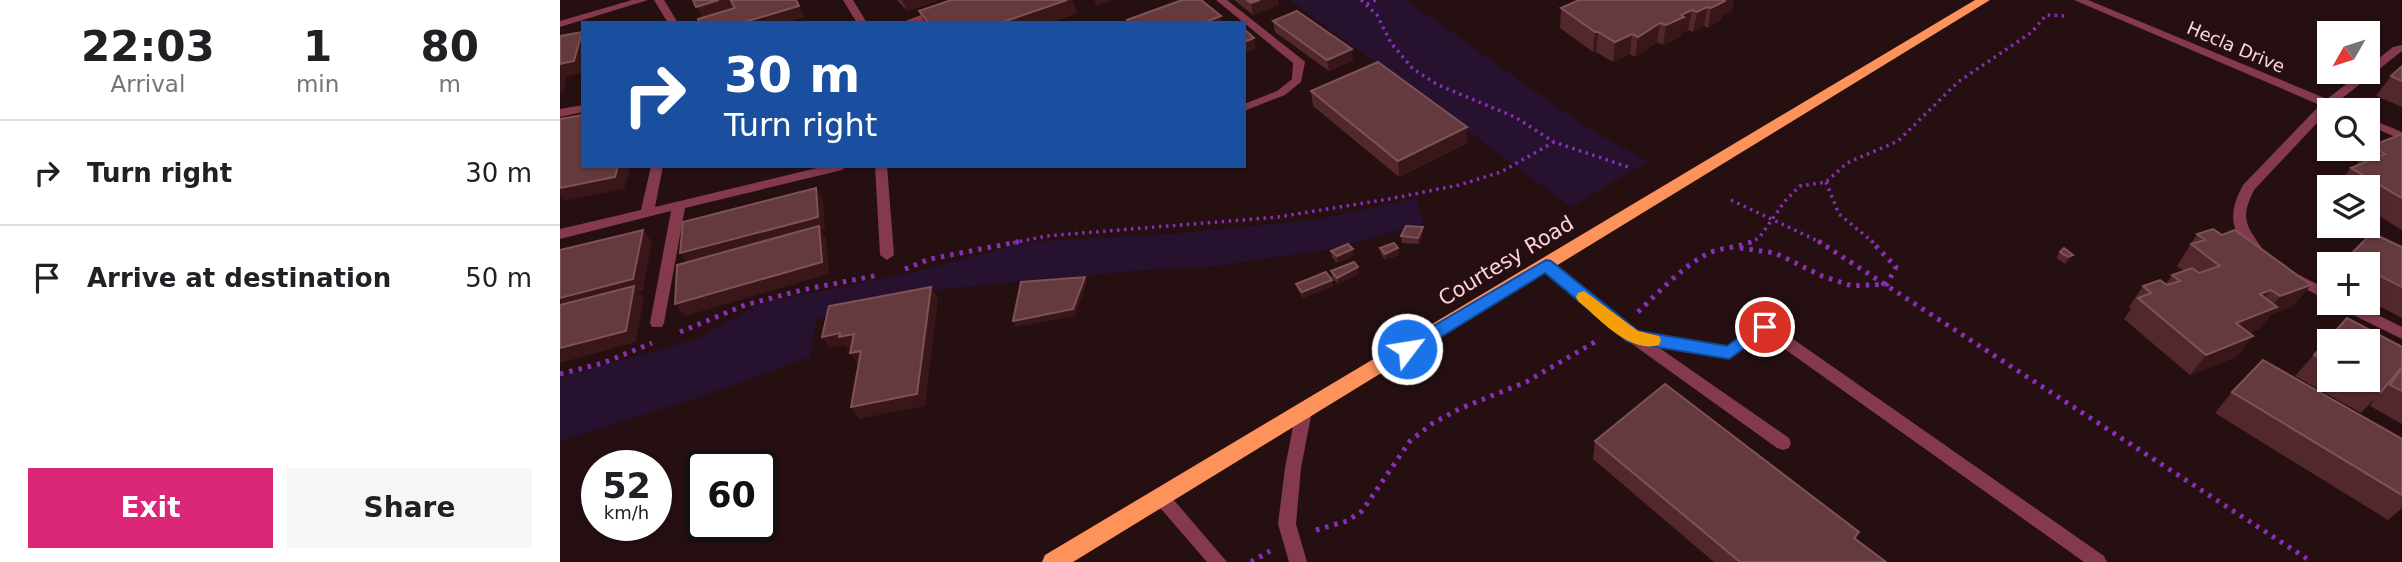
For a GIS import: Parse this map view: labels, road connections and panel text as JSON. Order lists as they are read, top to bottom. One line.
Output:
{"streets":{"main road":["Courtesy Road"],"street":["Hecla Drive"]},"north":"bottom left","page":{"eta":["22:03","Arrival","1","min","80","m"],"map_buttons":["+","−"],"turn":["30 m","Turn right"],"list":[{"name":"Turn right","value":"30 m"},{"name":"Arrive at destination","value":"50 m"}],"speed":"52 km/h","limit":"60","buttons":["Exit","Share"]}}
